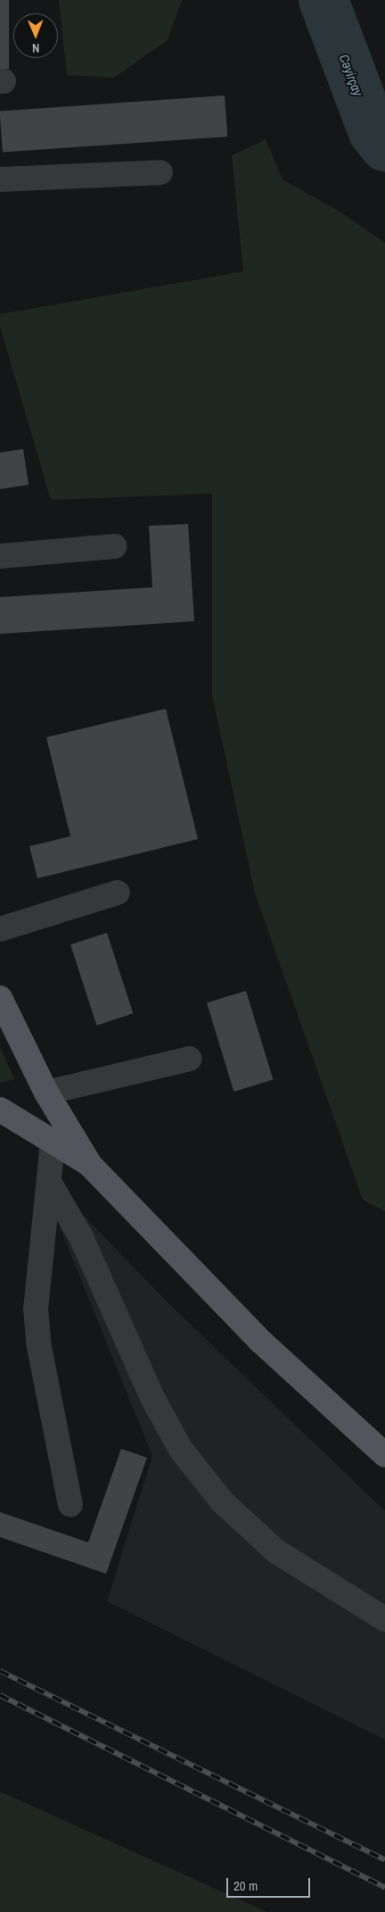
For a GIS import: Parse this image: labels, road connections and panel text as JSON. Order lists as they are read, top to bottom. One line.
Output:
{"water":["Cəyirçay"],"scale_bar":"20 m","north":"bottom"}
